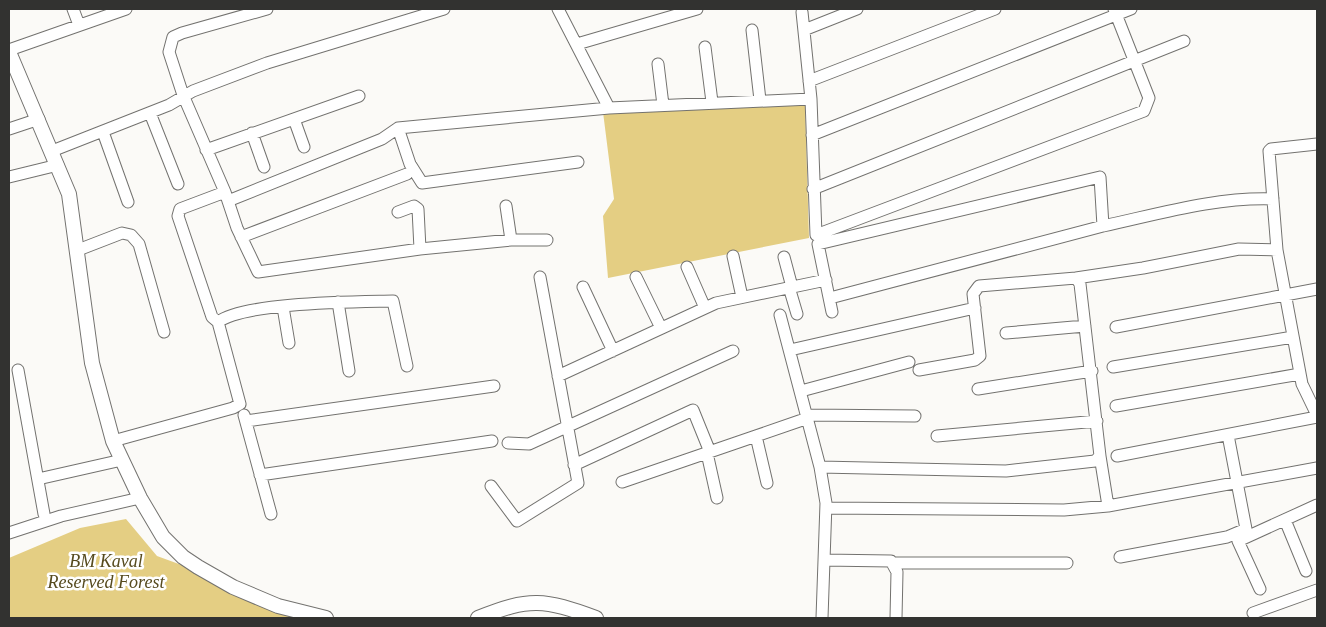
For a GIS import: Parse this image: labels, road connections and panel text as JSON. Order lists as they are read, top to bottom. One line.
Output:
{"parks":["BM Kaval Reserved Forest"]}
